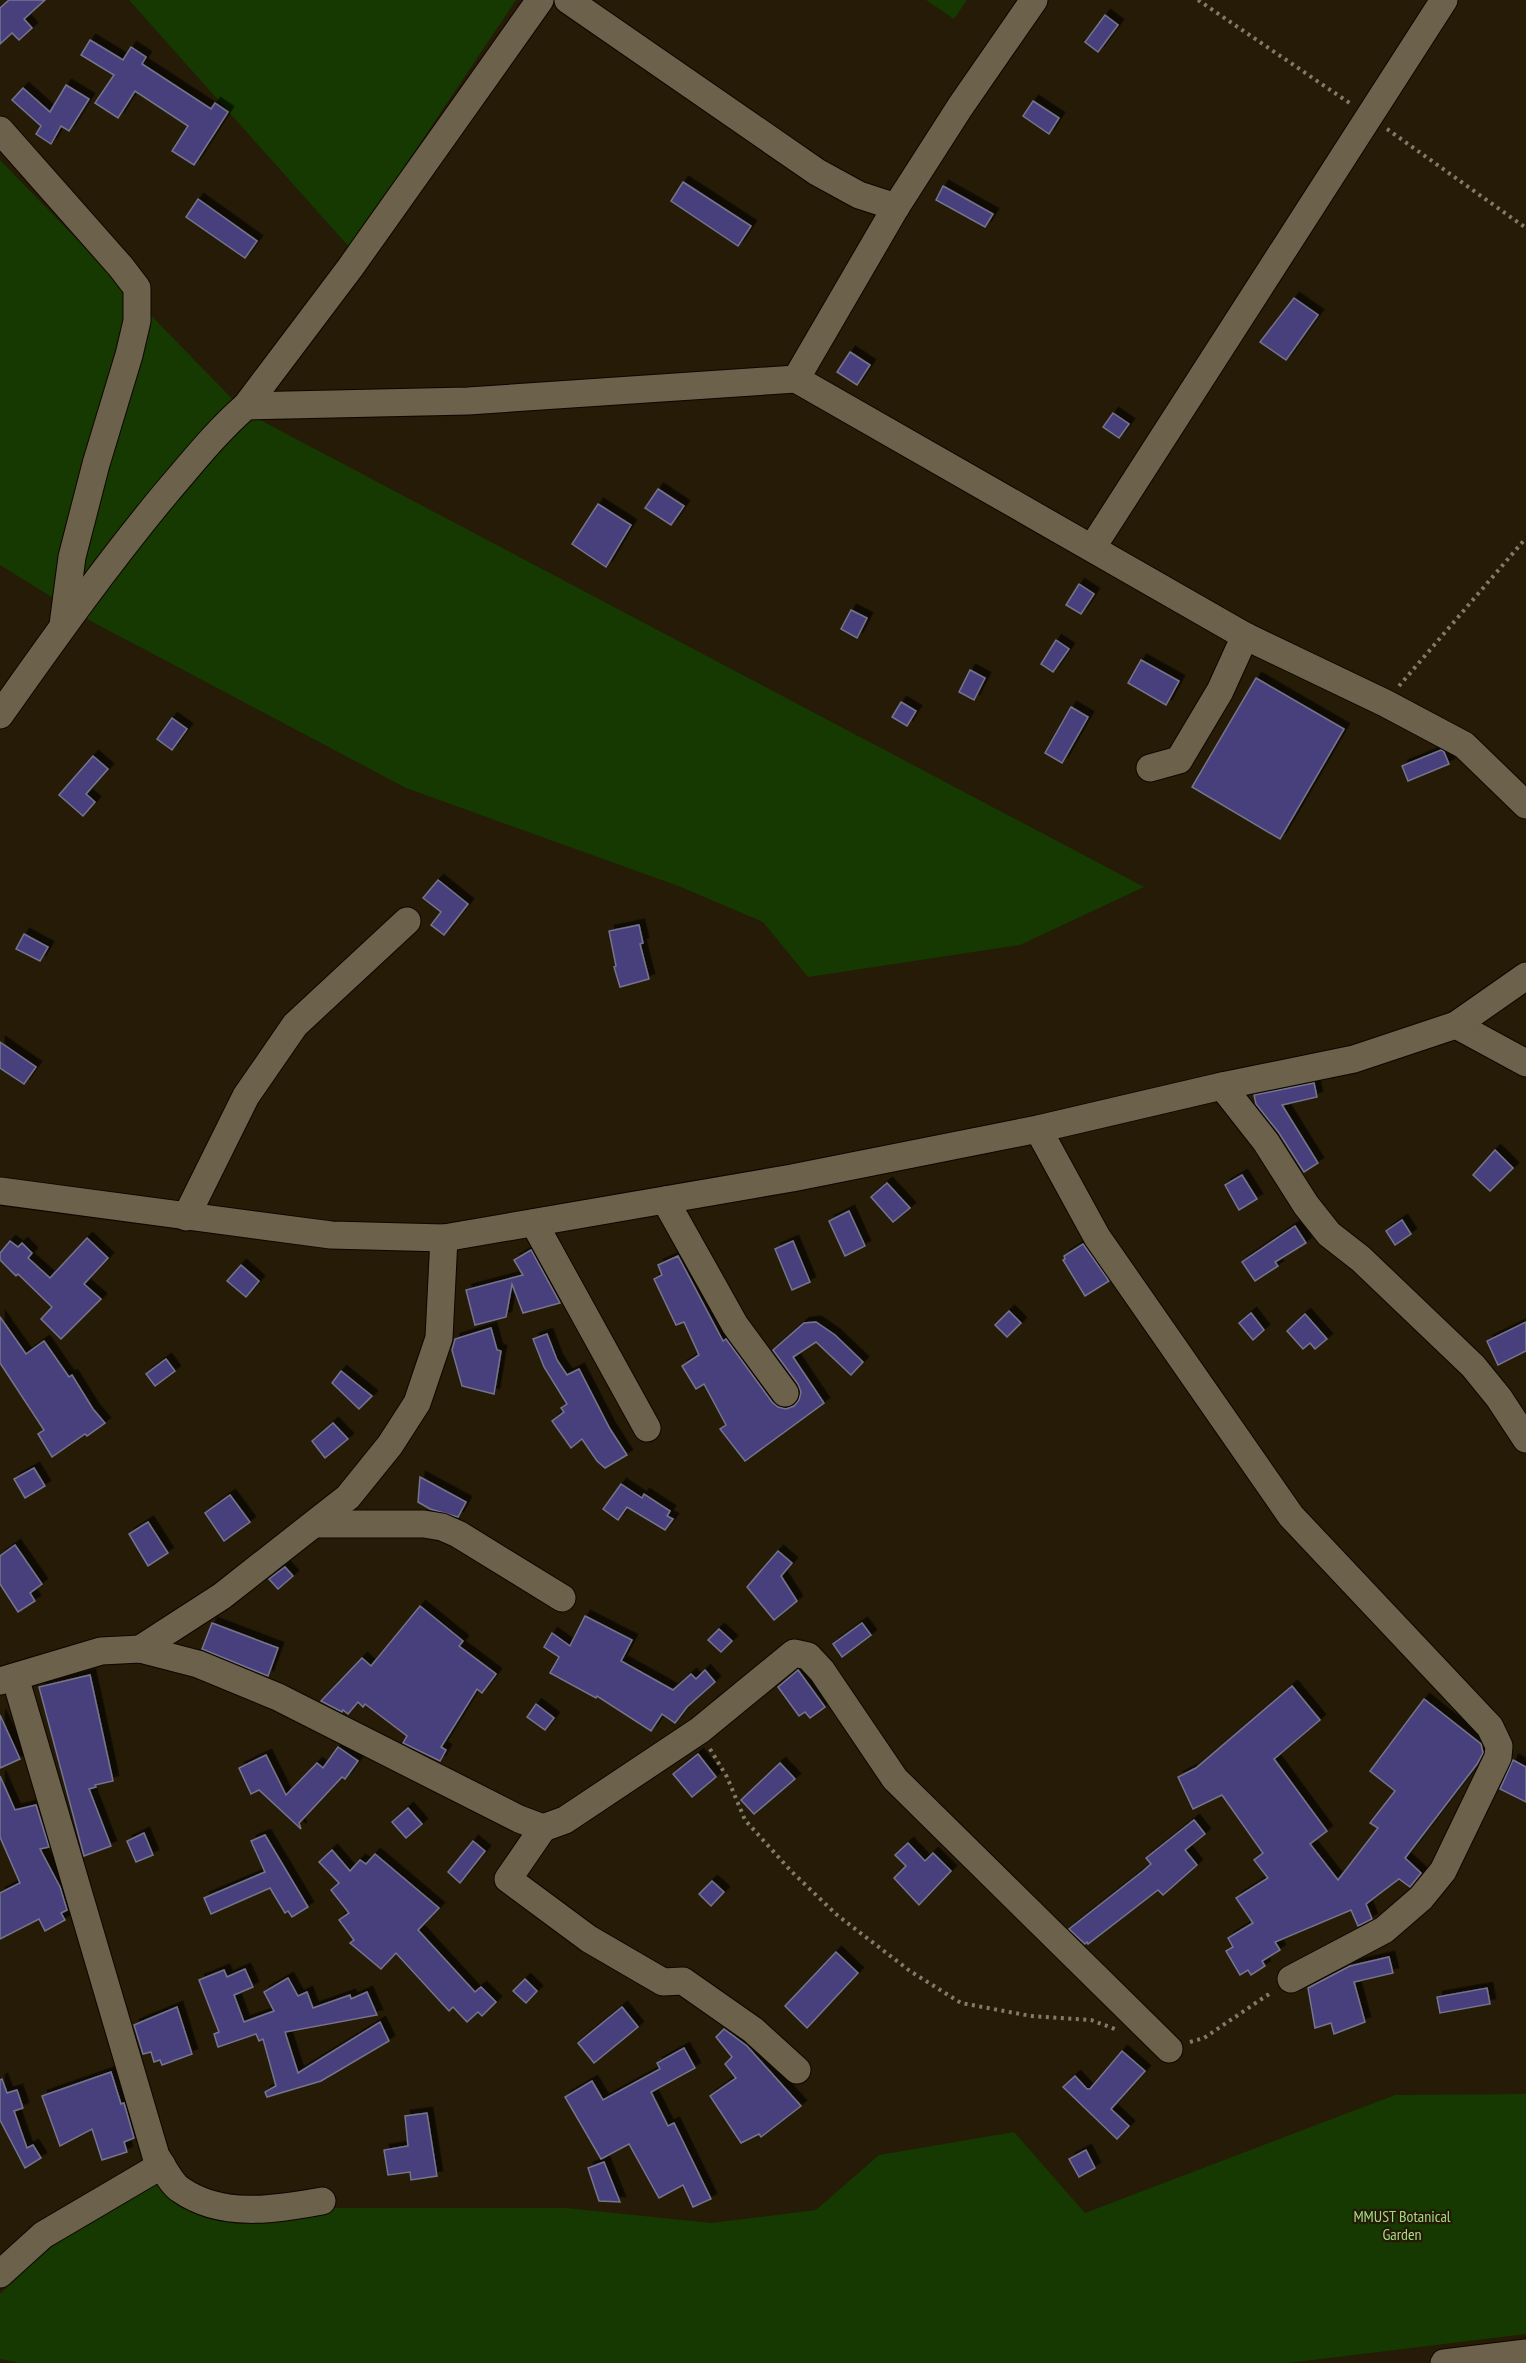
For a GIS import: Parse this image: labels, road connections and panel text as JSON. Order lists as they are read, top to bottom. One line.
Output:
{"parks":["MMUST Botanical Garden"]}
